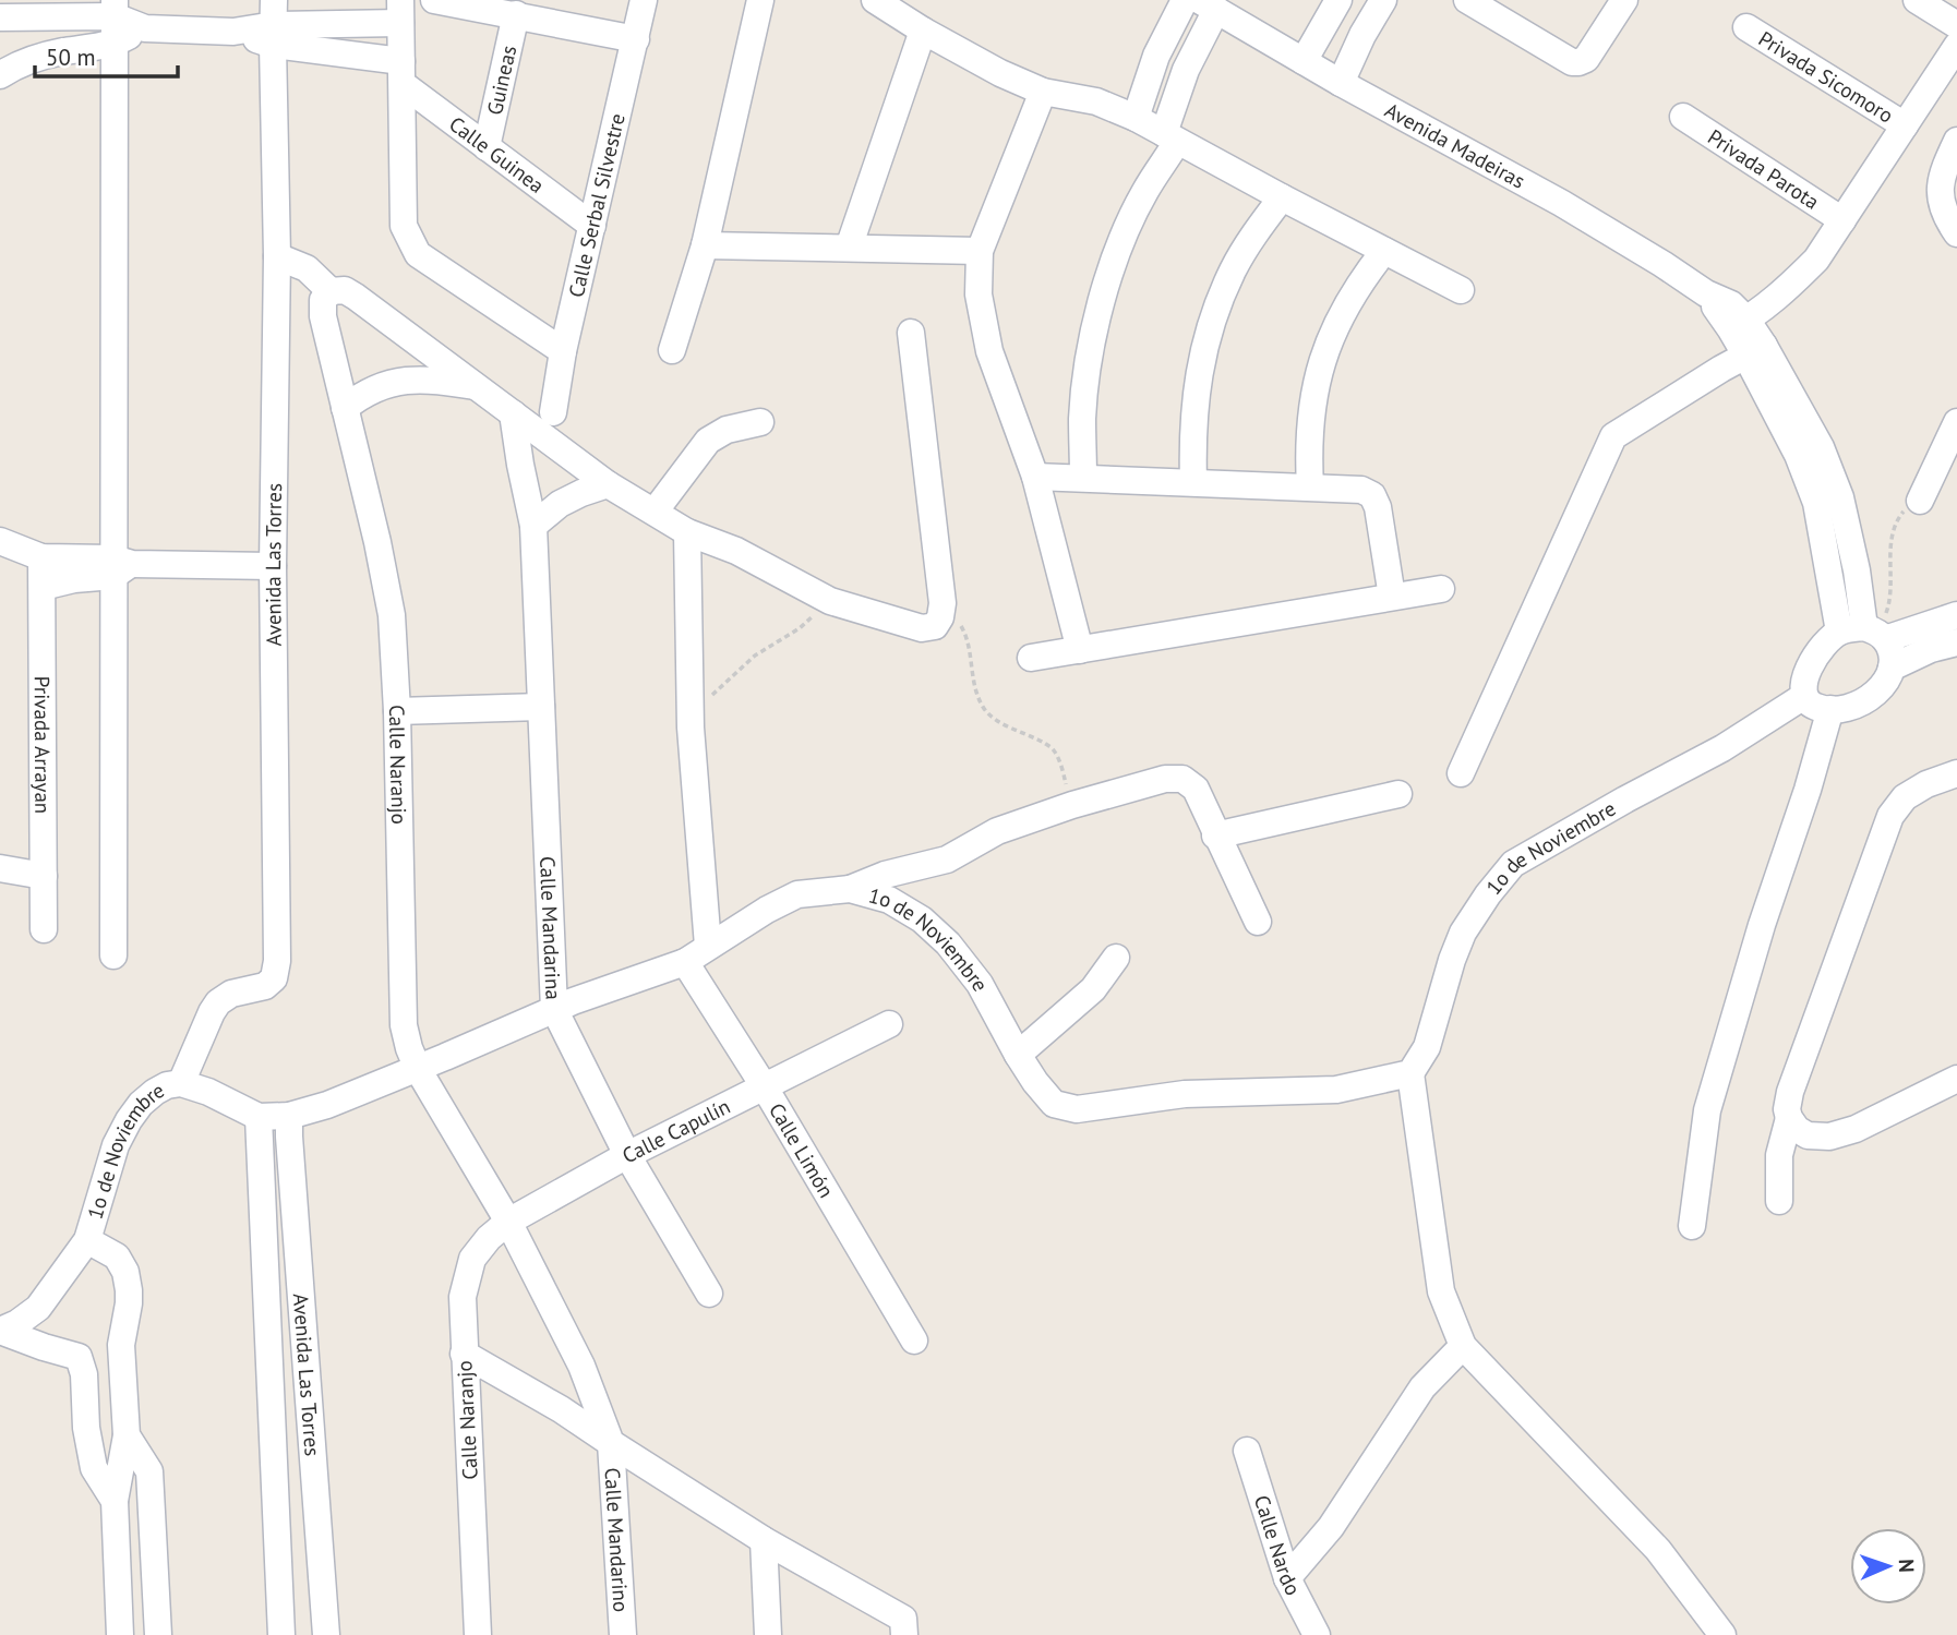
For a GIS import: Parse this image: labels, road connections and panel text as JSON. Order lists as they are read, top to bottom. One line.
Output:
{"streets":{"street":["Privada Sicomoro","Guineas","Avenida Madeiras","Calle Guinea","Privada Parota","Calle Serbal Silvestre","Avenida Las Torres","Privada Arrayan","Calle Naranjo","1o de Noviembre","Calle Mandarina","Calle Capulín","Calle Limón","Calle Mandarino","Calle Nardo"]},"crossings":[["Guineas","Calle Guinea"],["Avenida Madeiras","1o de Noviembre"],["Calle Guinea","Calle Serbal Silvestre"],["Avenida Las Torres","1o de Noviembre"],["Calle Naranjo","1o de Noviembre"],["Calle Naranjo","Calle Capulín"],["Calle Naranjo","Calle Mandarino"],["1o de Noviembre","Calle Mandarina"],["1o de Noviembre","Calle Limón"],["Calle Mandarina","Calle Capulín"],["Calle Capulín","Calle Limón"]],"scale_bar":"50 m","north":"right"}
